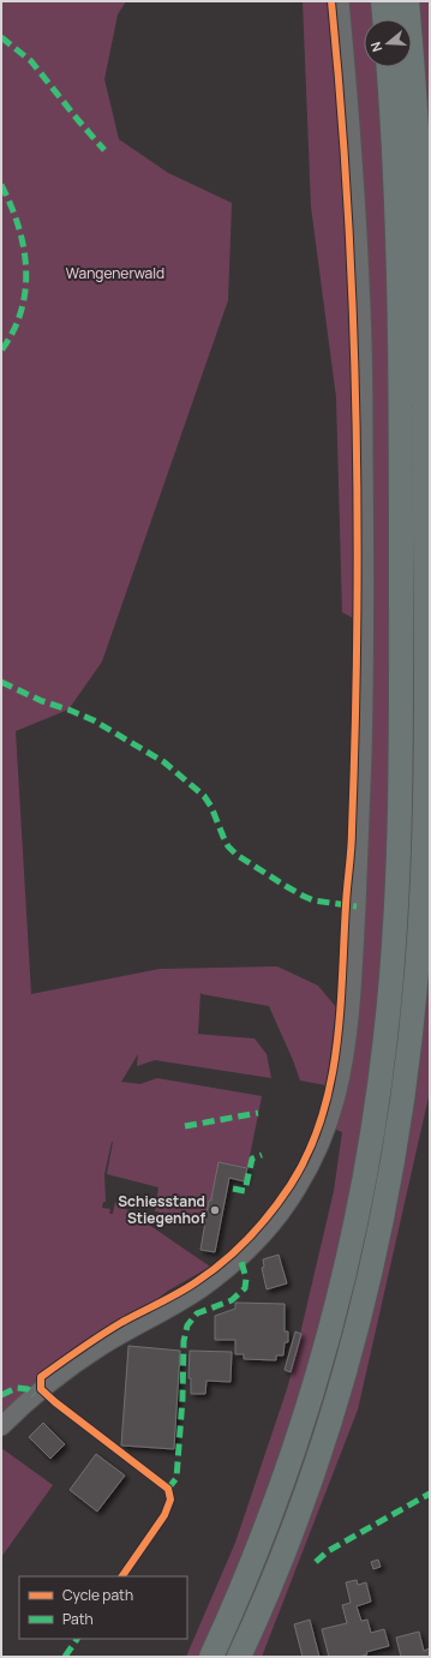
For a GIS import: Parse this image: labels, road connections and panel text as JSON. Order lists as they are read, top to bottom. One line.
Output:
{"parks":["Wangenerwald"],"places":["Schiesstand Stiegenhof"],"legend":["Cycle path","Path"],"north":"left"}
